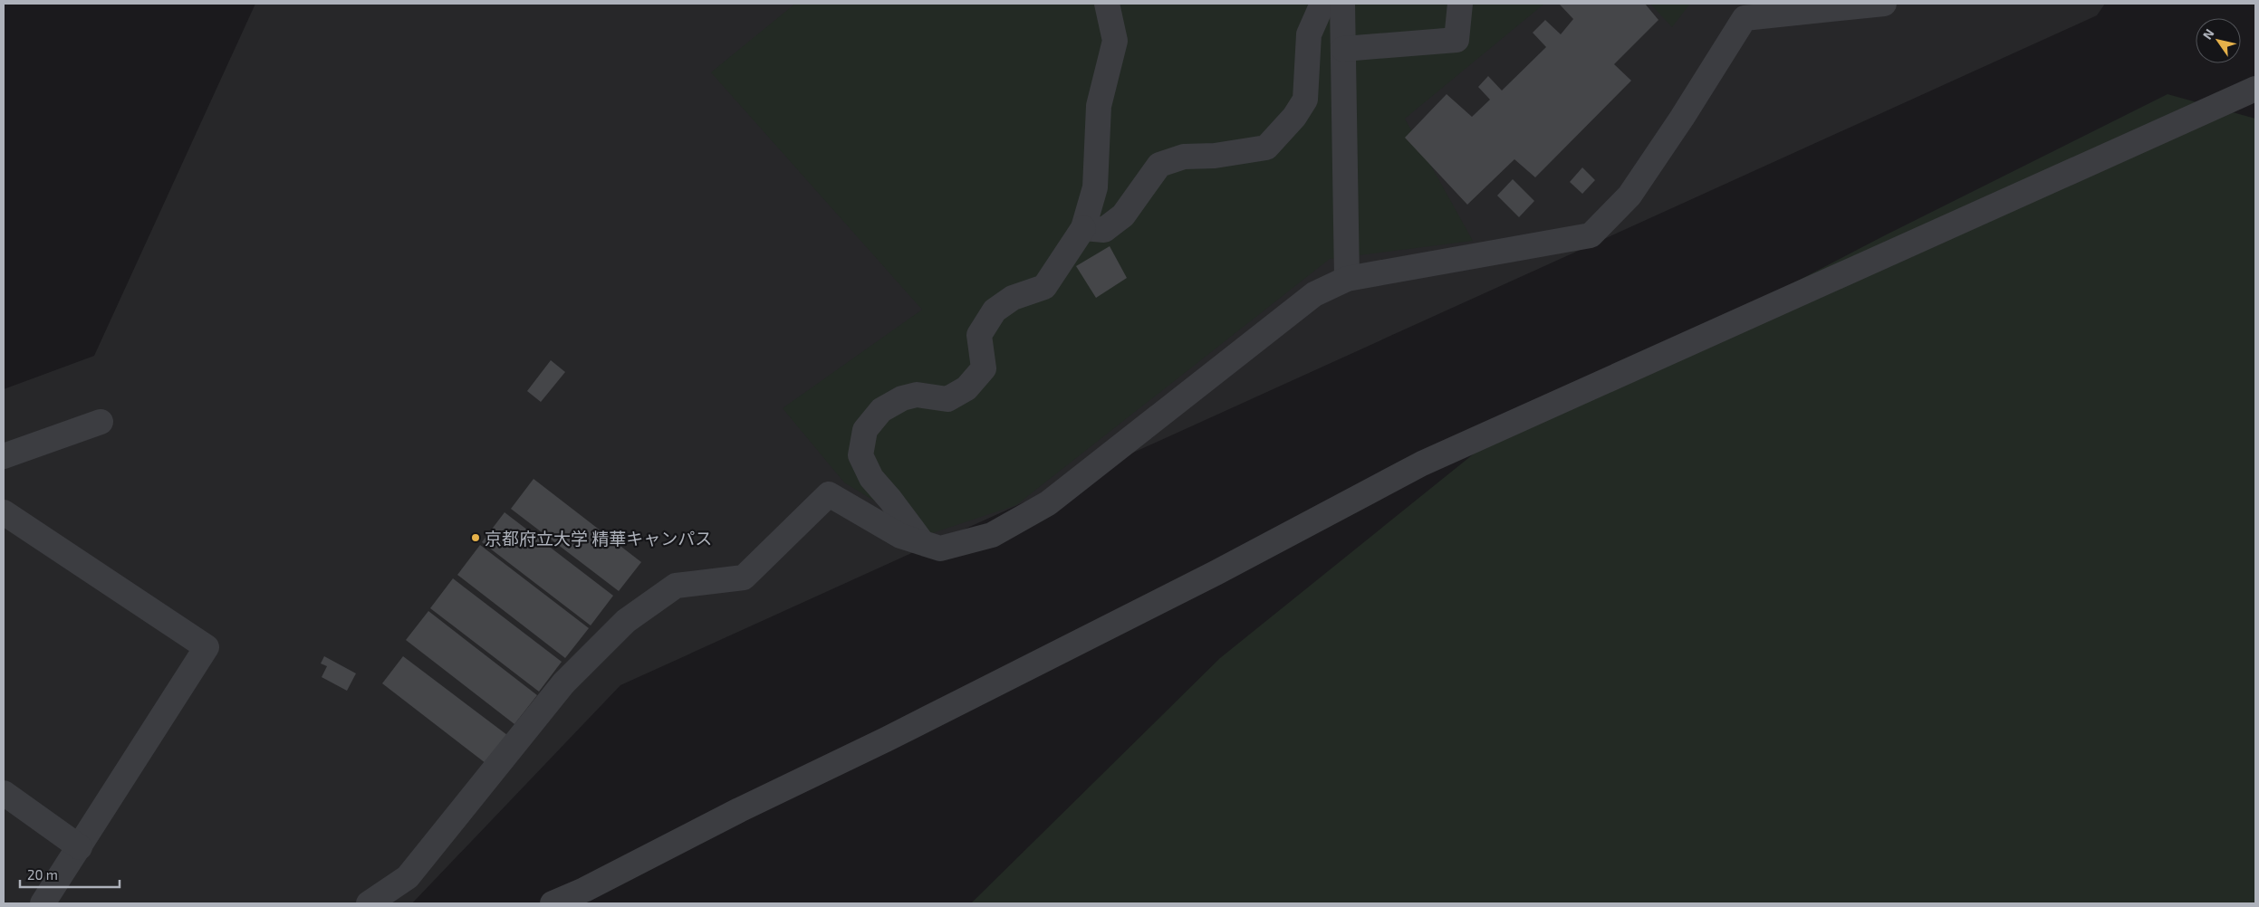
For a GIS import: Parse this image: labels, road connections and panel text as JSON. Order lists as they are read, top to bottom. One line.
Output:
{"places":["京都府立大学 精華キャンパス"],"scale_bar":"20 m","north":"top left"}
